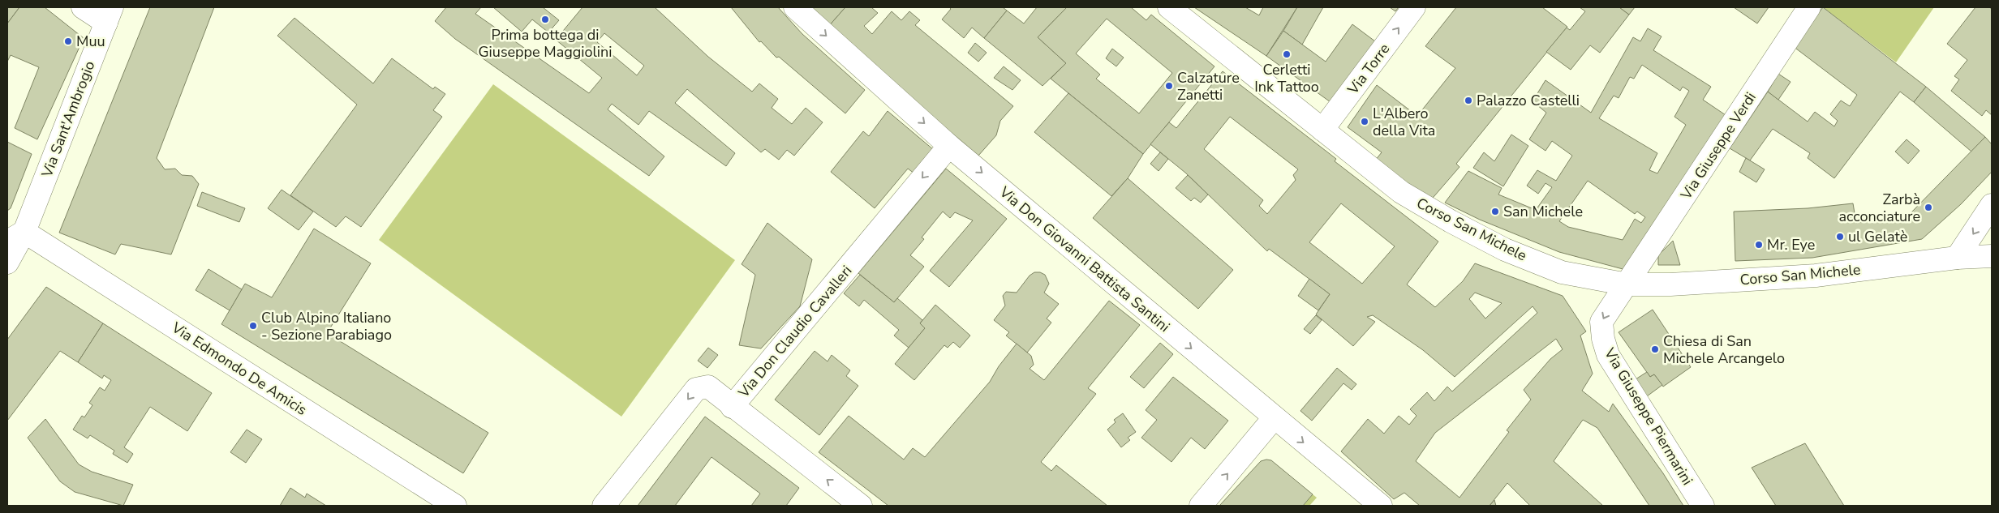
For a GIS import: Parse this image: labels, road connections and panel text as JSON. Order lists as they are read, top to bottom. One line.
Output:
{"streets":{"street":["Via Torre","Via Sant'Ambrogio","Via Giuseppe Verdi","Corso San Michele","Via Don Giovanni Battista Santini","Via Don Claudio Cavalleri","Via Edmondo De Amicis","Via Giuseppe Piermarini"]},"crossings":[["Via Torre","Corso San Michele"],["Via Sant'Ambrogio","Via Edmondo De Amicis"],["Via Giuseppe Verdi","Corso San Michele"],["Via Giuseppe Verdi","Via Giuseppe Piermarini"],["Corso San Michele","Via Giuseppe Piermarini"],["Via Don Giovanni Battista Santini","Via Don Claudio Cavalleri"]],"one_way":["Via Torre","Via Don Giovanni Battista Santini","Via Don Claudio Cavalleri","Via Giuseppe Piermarini"],"places":["Prima bottega di Giuseppe Maggiolini","Muu","Cerletti Ink Tattoo","Calzature Zanetti","Palazzo Castelli","L'Albero della Vita","Zarbà acconciature","San Michele","ul Gelatè","Mr. Eye","Club Alpino Italiano - Sezione Parabiago","Chiesa di San Michele Arcangelo"]}
